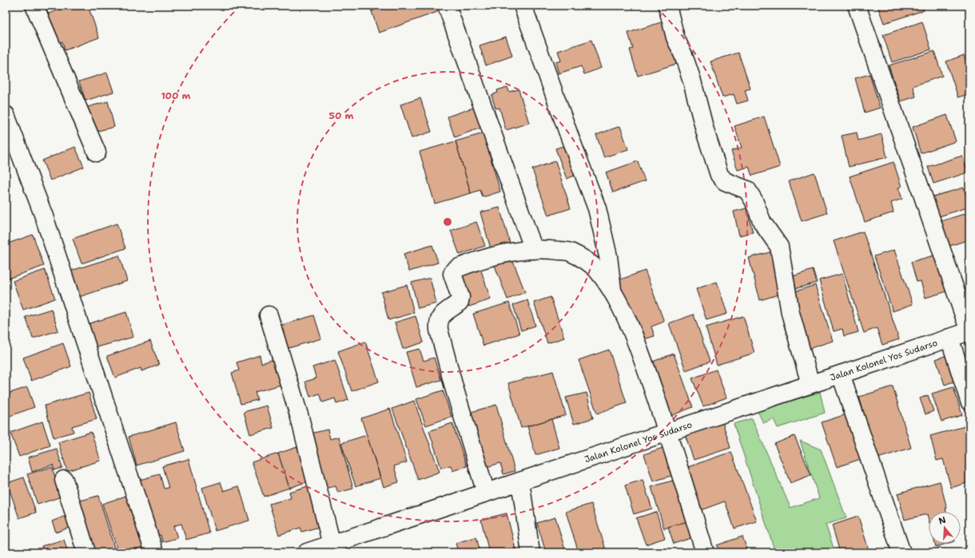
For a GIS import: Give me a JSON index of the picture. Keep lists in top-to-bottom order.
{
  "streets": {
    "street": ["Jalan Kolonel Yos Sudarso"]
  },
  "north": "top",
  "rings": ["100 m", "50 m"]
}
